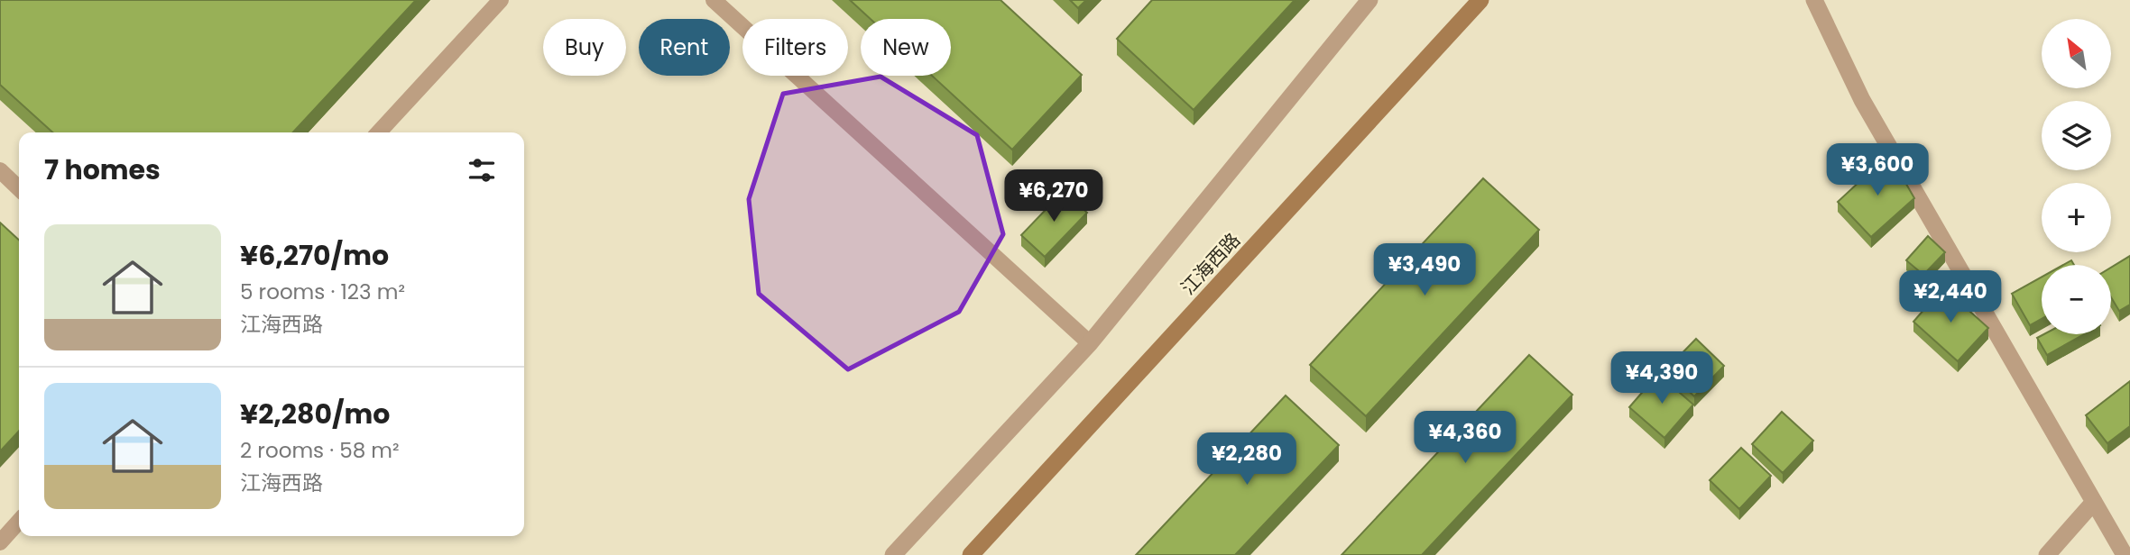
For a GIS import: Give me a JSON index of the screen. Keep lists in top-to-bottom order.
{
  "streets": {
    "main road": ["江海西路"]
  },
  "north": "top left",
  "page": {
    "map_buttons": ["+", "−"],
    "chip": [
      "Buy",
      "Rent",
      "Filters",
      "New"
    ],
    "heading": "7 homes",
    "price": [
      "¥3,600",
      "¥6,270",
      "¥3,490",
      "¥2,440",
      "¥4,390",
      "¥4,360",
      "¥2,280"
    ],
    "list": [
      {
        "name": "¥6,270/mo",
        "note": "5 rooms · 123 m² · 江海西路"
      },
      {
        "name": "¥2,280/mo",
        "note": "2 rooms · 58 m² · 江海西路"
      }
    ]
  }
}
